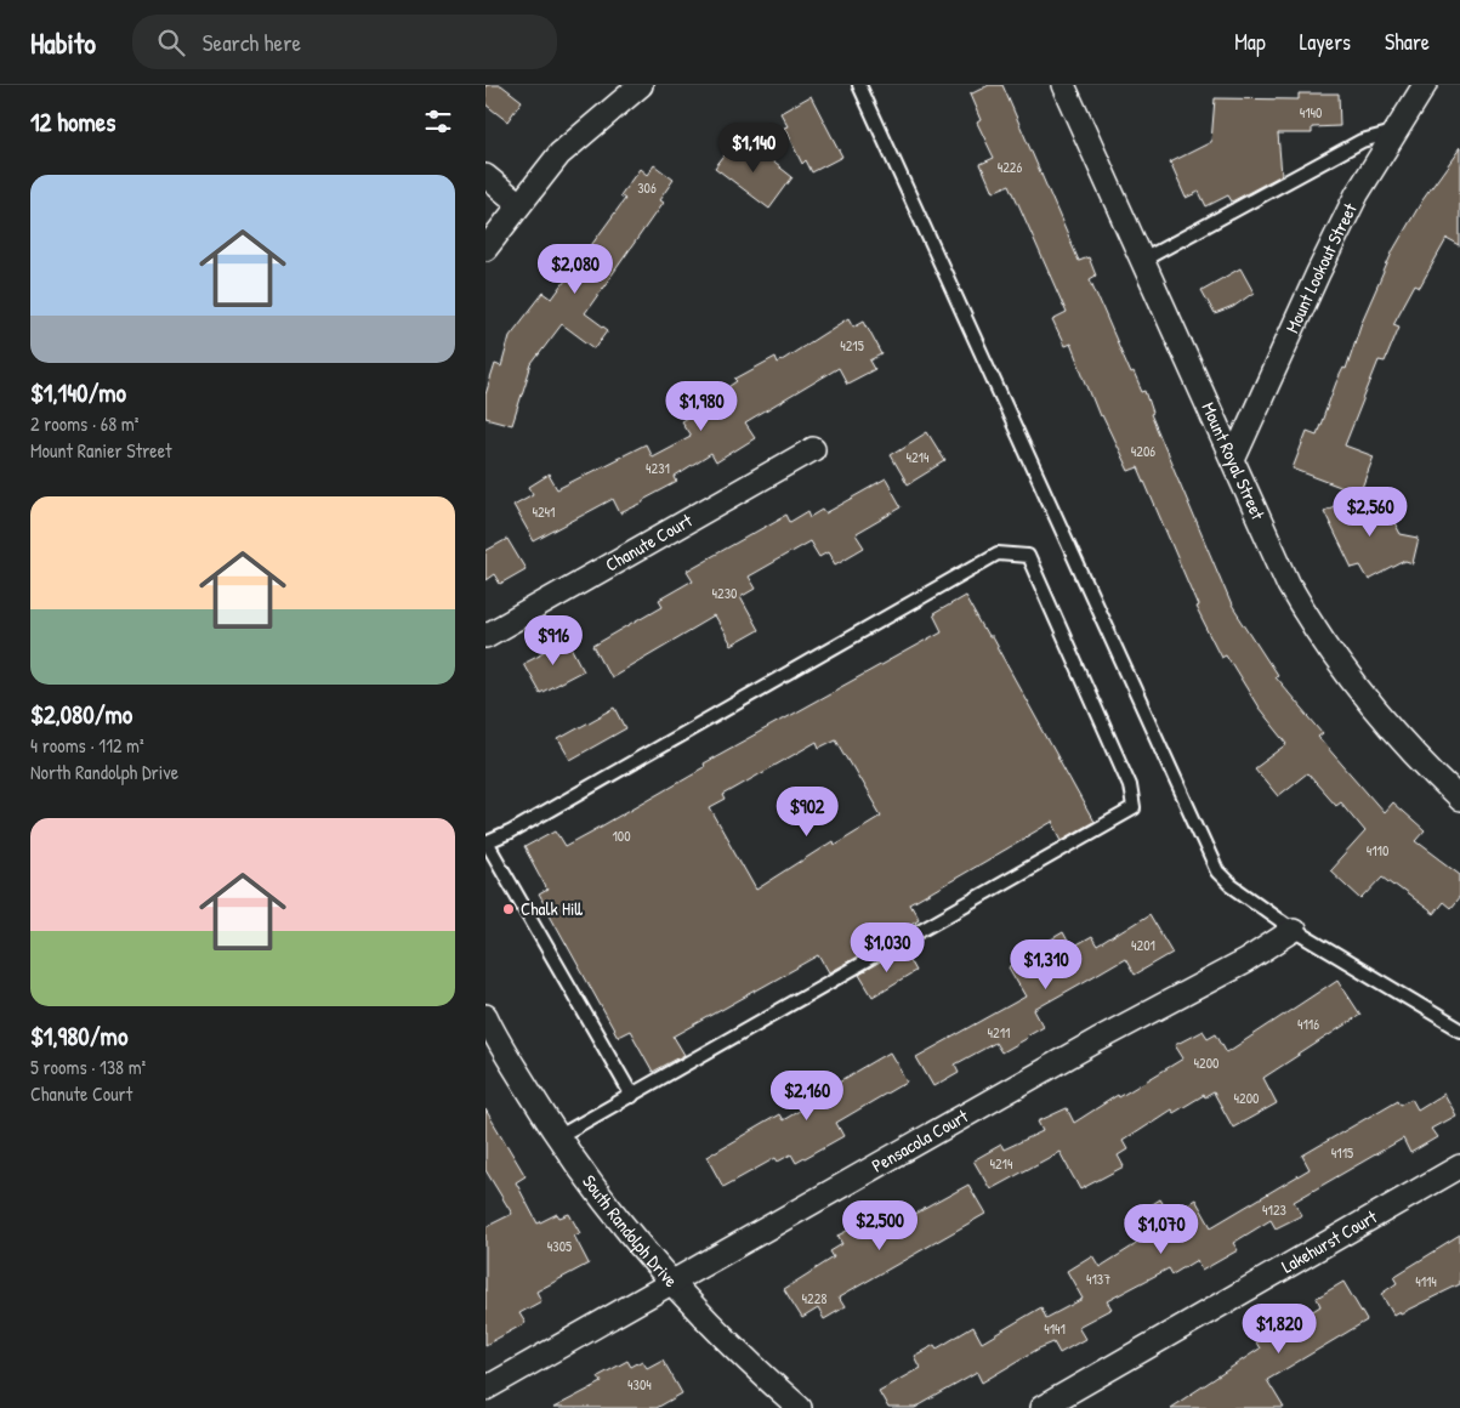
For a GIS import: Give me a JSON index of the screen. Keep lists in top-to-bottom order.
{
  "streets": {
    "street": [
      "Mount Lookout Street",
      "Mount Royal Street",
      "Chanute Court",
      "Pensacola Court",
      "South Randolph Drive",
      "Lakehurst Court"
    ]
  },
  "crossings": [
    ["Mount Lookout Street", "Mount Royal Street"],
    ["Pensacola Court", "South Randolph Drive"]
  ],
  "places": ["Chalk Hill"],
  "house_numbers": [
    "4140",
    "4226",
    "306",
    "4215",
    "4206",
    "4214",
    "4231",
    "4241",
    "4230",
    "100",
    "4110",
    "4201",
    "4116",
    "4211",
    "4200",
    "4200",
    "4115",
    "4214",
    "4123",
    "4305",
    "4137",
    "4114",
    "4228",
    "4141",
    "4304"
  ],
  "page": {
    "header": "Habito",
    "search": "Search here",
    "nav": ["Map", "Layers", "Share"],
    "heading": "12 homes",
    "price": [
      "$1,140",
      "$2,080",
      "$1,980",
      "$2,560",
      "$916",
      "$902",
      "$1,030",
      "$1,310",
      "$2,160",
      "$2,500",
      "$1,070",
      "$1,820"
    ],
    "list": [
      {
        "name": "$1,140/mo",
        "note": "2 rooms · 68 m² · Mount Ranier Street"
      },
      {
        "name": "$2,080/mo",
        "note": "4 rooms · 112 m² · North Randolph Drive"
      },
      {
        "name": "$1,980/mo",
        "note": "5 rooms · 138 m² · Chanute Court"
      }
    ]
  }
}
